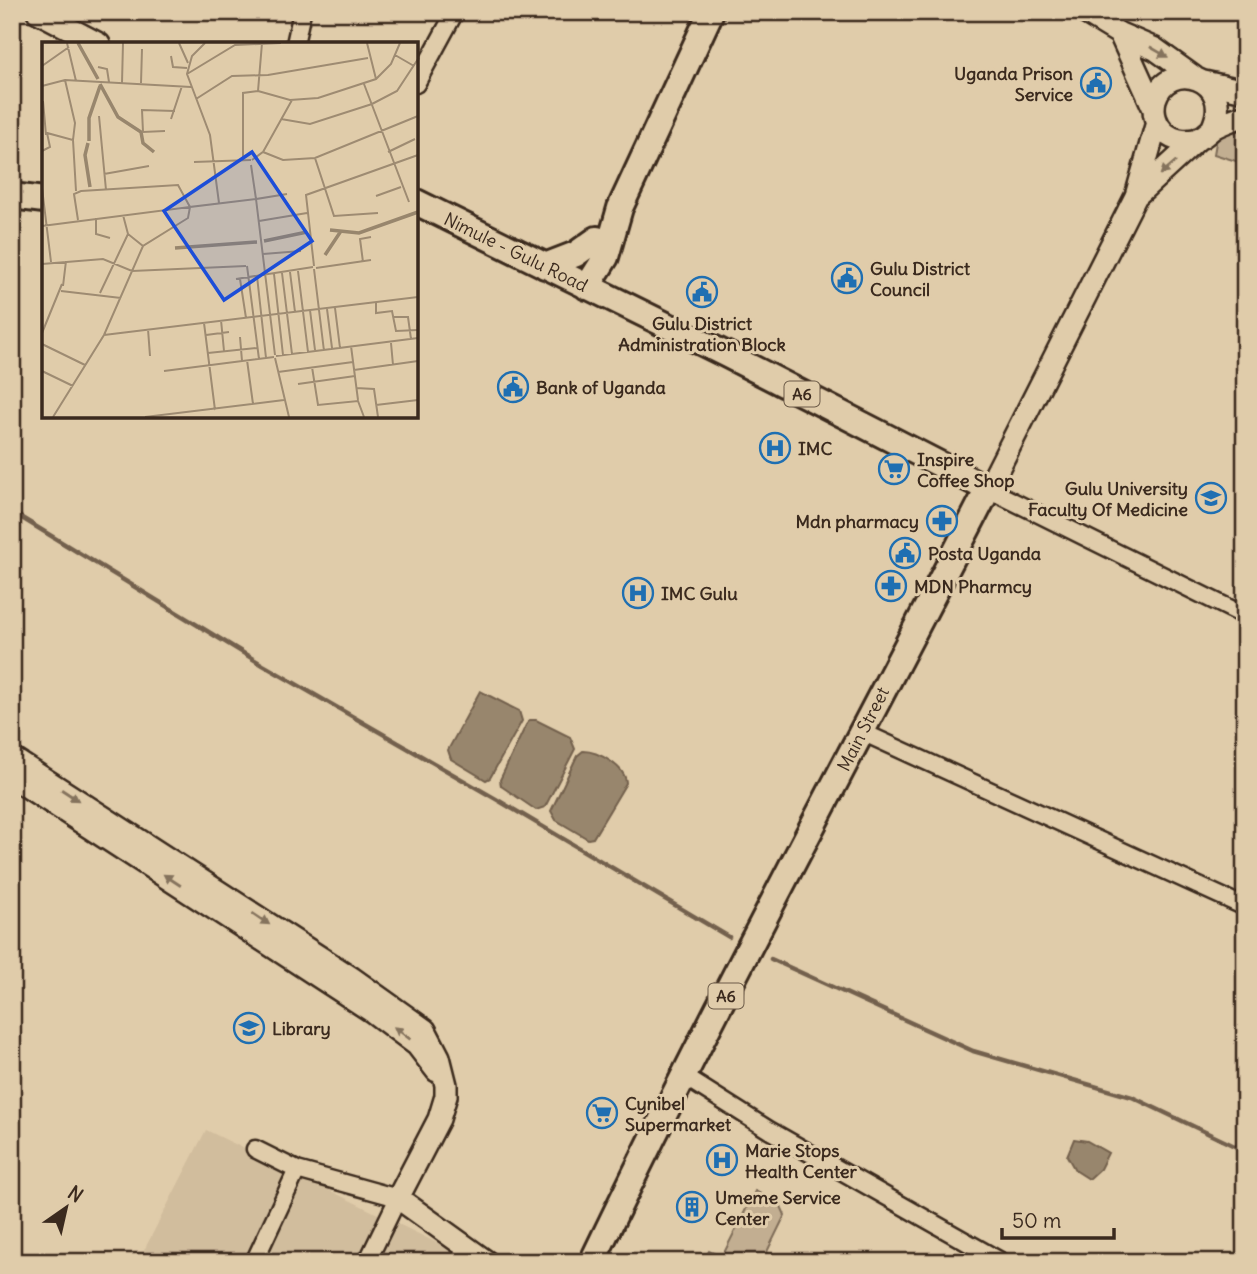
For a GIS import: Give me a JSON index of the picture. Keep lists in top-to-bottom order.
{
  "streets": {
    "main road": ["Nimule - Gulu Road", "A6", "Main Street"]
  },
  "crossings": [
    ["Nimule - Gulu Road", "A6"],
    ["A6", "Main Street"]
  ],
  "places": {
    "public building": [
      "Uganda Prison Service",
      "Gulu District Council",
      "Gulu District Administration Block",
      "Bank of Uganda",
      "Posta Uganda"
    ],
    "hospital": ["IMC", "IMC Gulu", "Marie Stops Health Center"],
    "supermarket": ["Inspire Coffee Shop", "Cynibel Supermarket"],
    "school or university": ["Gulu University Faculty Of Medicine", "Library"],
    "pharmacy": ["Mdn pharmacy", "MDN Pharmcy"],
    "building": ["Umeme Service Center"]
  },
  "scale_bar": "50 m",
  "north": "top right"
}
